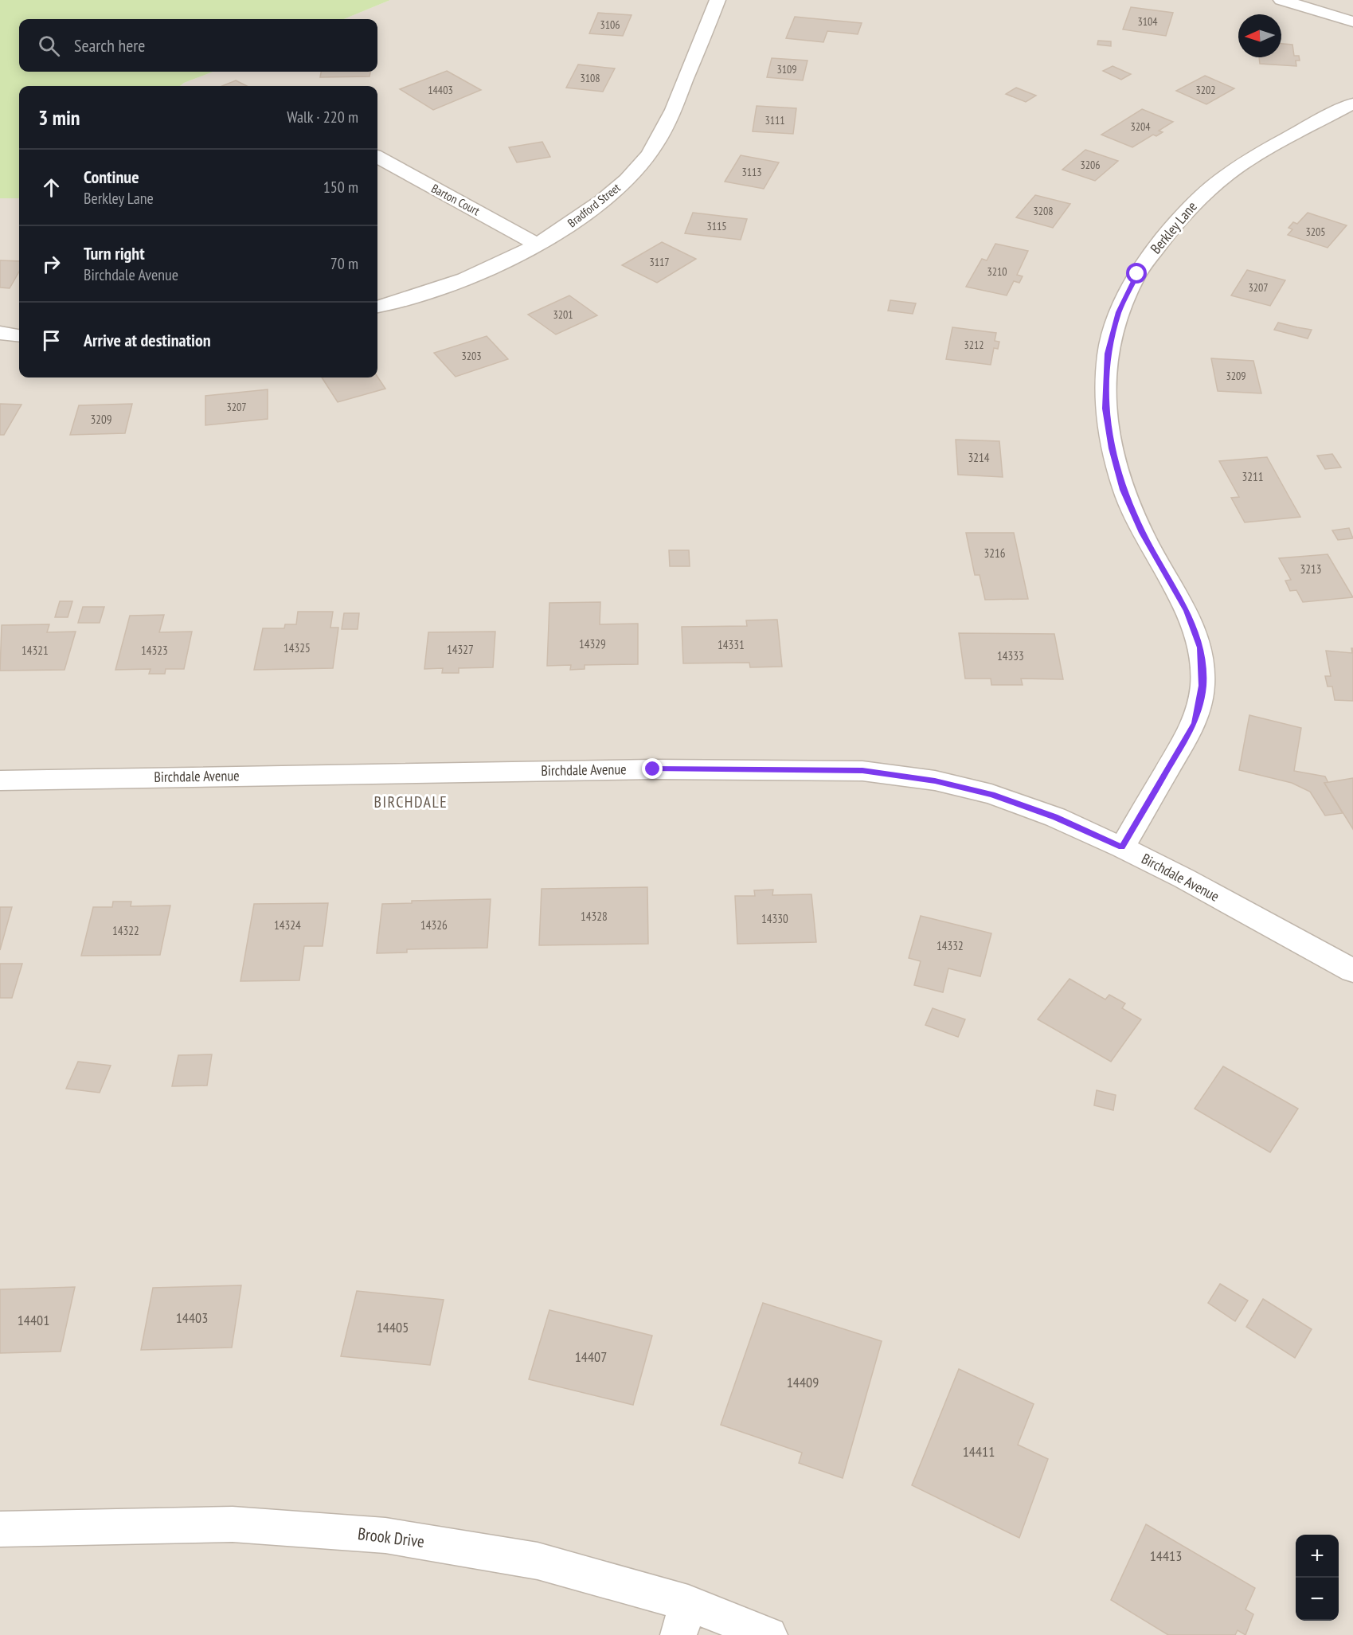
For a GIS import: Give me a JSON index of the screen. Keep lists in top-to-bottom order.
{
  "streets": {
    "street": [
      "Barton Court",
      "Bradford Street",
      "Berkley Lane",
      "Birchdale Avenue",
      "Brook Drive"
    ]
  },
  "crossings": [
    ["Barton Court", "Bradford Street"],
    ["Berkley Lane", "Birchdale Avenue"]
  ],
  "districts": ["BIRCHDALE"],
  "house_numbers": [
    "3104",
    "3106",
    "3109",
    "3108",
    "14403",
    "3202",
    "3111",
    "3204",
    "3206",
    "3113",
    "3208",
    "3115",
    "3205",
    "3117",
    "3210",
    "3207",
    "3201",
    "3212",
    "3203",
    "3209",
    "3207",
    "3209",
    "3214",
    "3211",
    "3216",
    "3213",
    "14329",
    "14331",
    "14325",
    "14327",
    "14321",
    "14323",
    "14333",
    "14328",
    "14330",
    "14324",
    "14326",
    "14322",
    "14332",
    "14403",
    "14401",
    "14405",
    "14407",
    "14409",
    "14411",
    "14413"
  ],
  "north": "left",
  "page": {
    "search": "Search here",
    "heading": ["3 min", "Walk · 220 m"],
    "list": [
      ["Continue", "Berkley Lane", "150 m"],
      ["Turn right", "Birchdale Avenue", "70 m"],
      "Arrive at destination"
    ],
    "map_buttons": ["+", "−"]
  }
}
